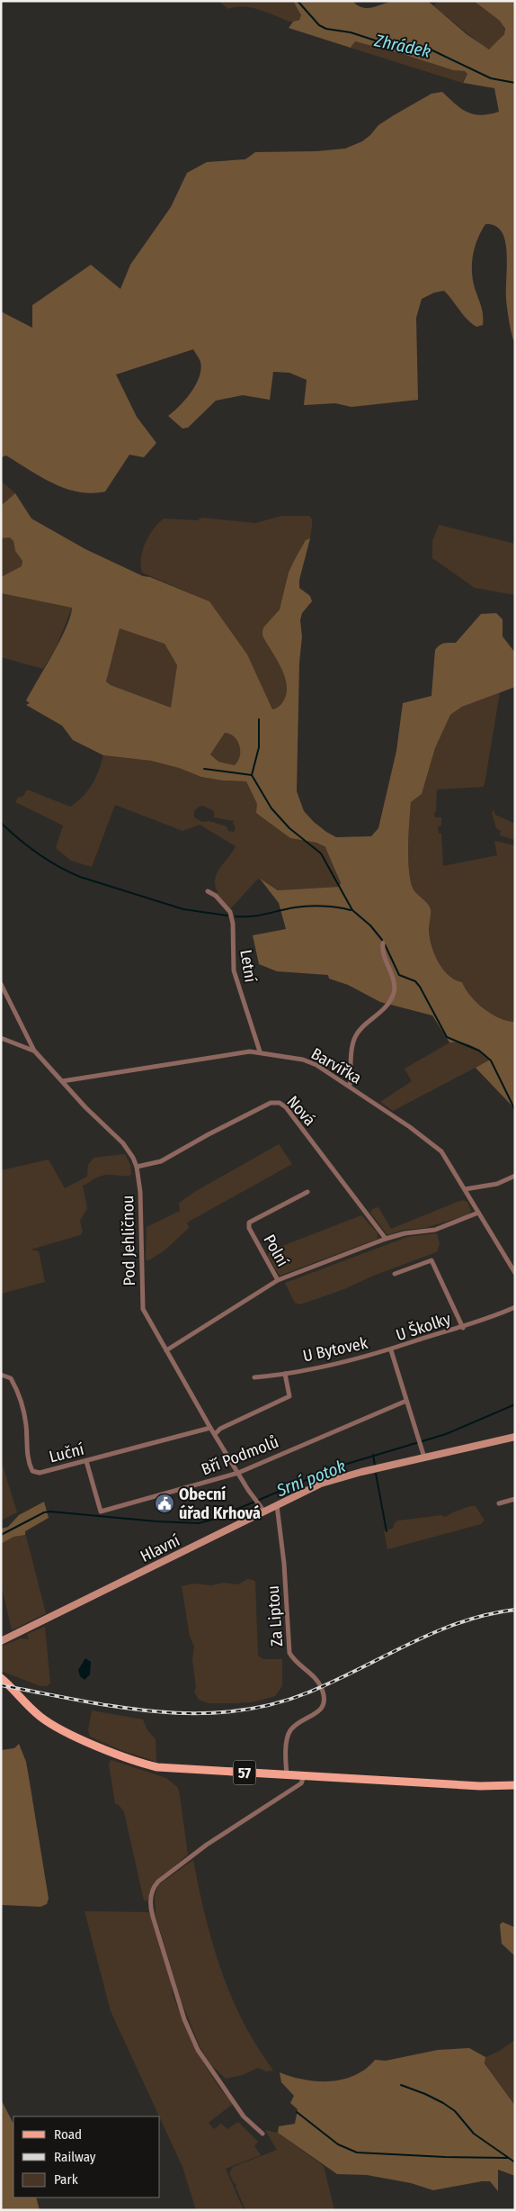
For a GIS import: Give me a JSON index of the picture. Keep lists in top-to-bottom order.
{
  "streets": {
    "main road": ["57"],
    "street": [
      "Letní",
      "Barvířka",
      "Nová",
      "Pod Jehličnou",
      "Polní",
      "U Školky",
      "U Bytovek",
      "Luční",
      "Bří Podmolů",
      "Hlavní",
      "Za Liptou"
    ]
  },
  "crossings": [
    ["Letní", "Barvířka"],
    ["Barvířka", "Pod Jehličnou"],
    ["Nová", "Pod Jehličnou"],
    ["Pod Jehličnou", "Polní"],
    ["Pod Jehličnou", "U Bytovek"],
    ["Pod Jehličnou", "Luční"],
    ["Pod Jehličnou", "Bří Podmolů"],
    ["Pod Jehličnou", "Hlavní"],
    ["U Školky", "U Bytovek"],
    ["Luční", "Bří Podmolů"],
    ["Hlavní", "Za Liptou"],
    ["Za Liptou", "57"]
  ],
  "water": ["Zhrádek", "Srní potok"],
  "places": {
    "public building": ["Obecní úřad Krhová"]
  },
  "legend": ["Road", "Railway", "Park"]
}
